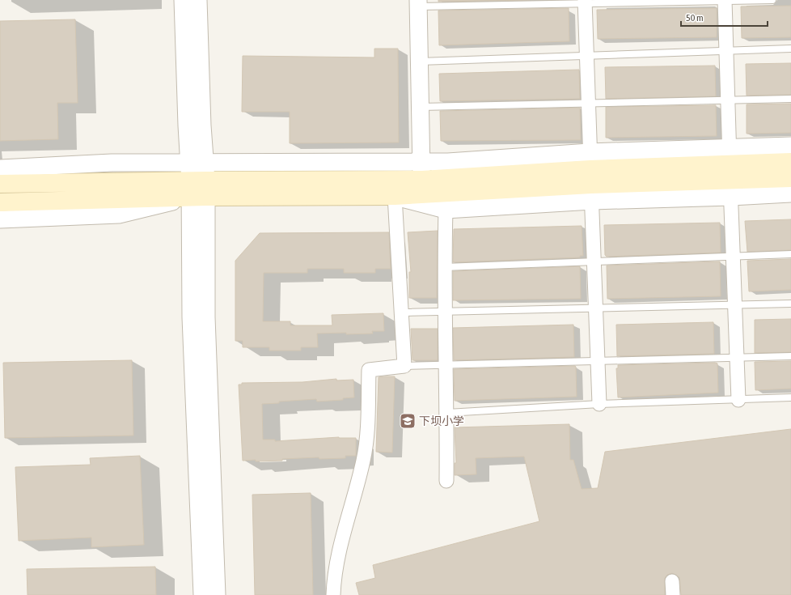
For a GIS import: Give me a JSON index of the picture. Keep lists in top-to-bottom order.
{
  "places": {
    "school or university": ["下坝小学"]
  },
  "scale_bar": "50 m"
}
